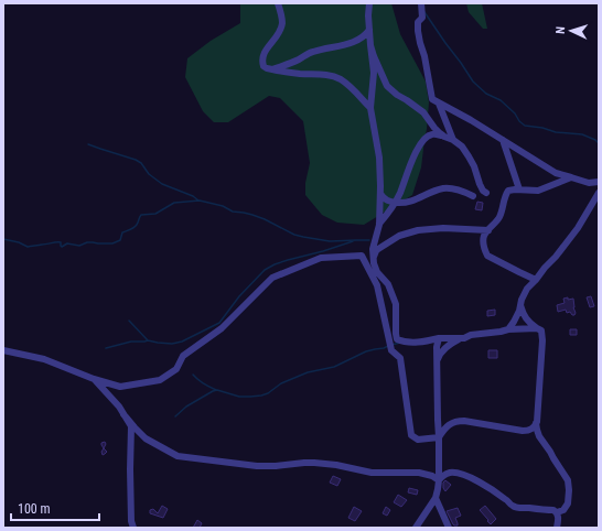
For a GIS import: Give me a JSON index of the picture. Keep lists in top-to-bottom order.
{
  "scale_bar": "100 m",
  "north": "left"
}
